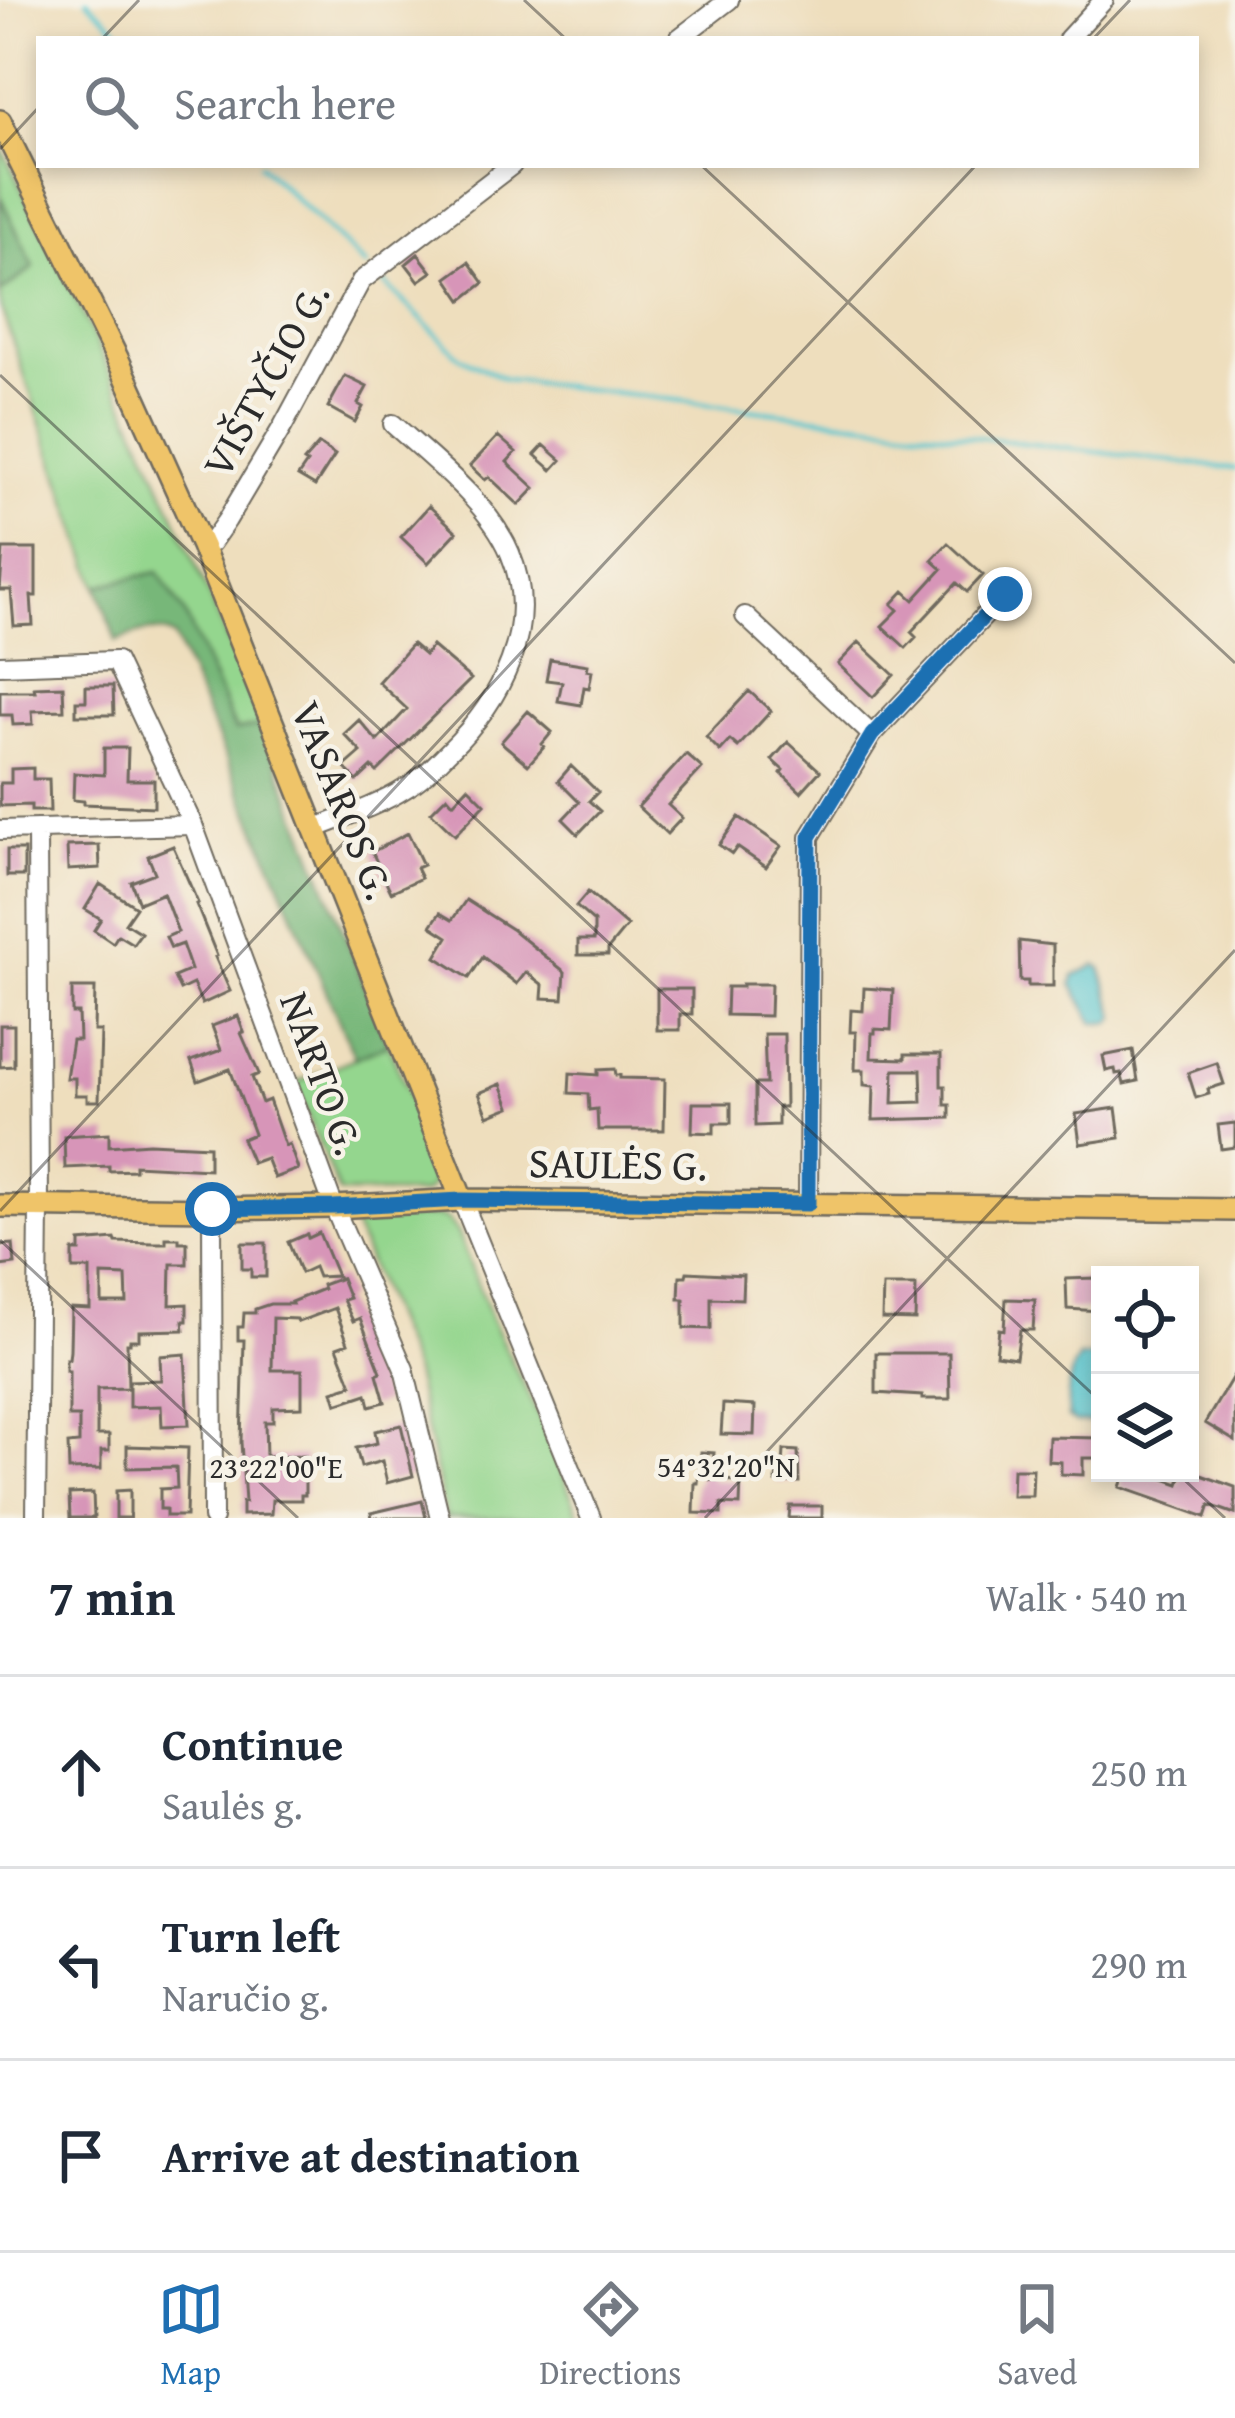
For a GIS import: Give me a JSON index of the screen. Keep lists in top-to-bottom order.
{
  "streets": {
    "main road": ["VASAROS G.", "SAULĖS G."],
    "street": ["VIŠTYČIO G.", "NARTO G."]
  },
  "crossings": [
    ["VIŠTYČIO G.", "VASAROS G."],
    ["VASAROS G.", "SAULĖS G."],
    ["NARTO G.", "SAULĖS G."]
  ],
  "page": {
    "search": "Search here",
    "heading": ["7 min", "Walk · 540 m"],
    "list": [
      ["Continue", "Saulės g.", "250 m"],
      ["Turn left", "Naručio g.", "290 m"],
      "Arrive at destination"
    ],
    "nav": ["Map", "Directions", "Saved"]
  },
  "coordinates": ["54°32'20\"N", "23°22'00\"E"]
}
